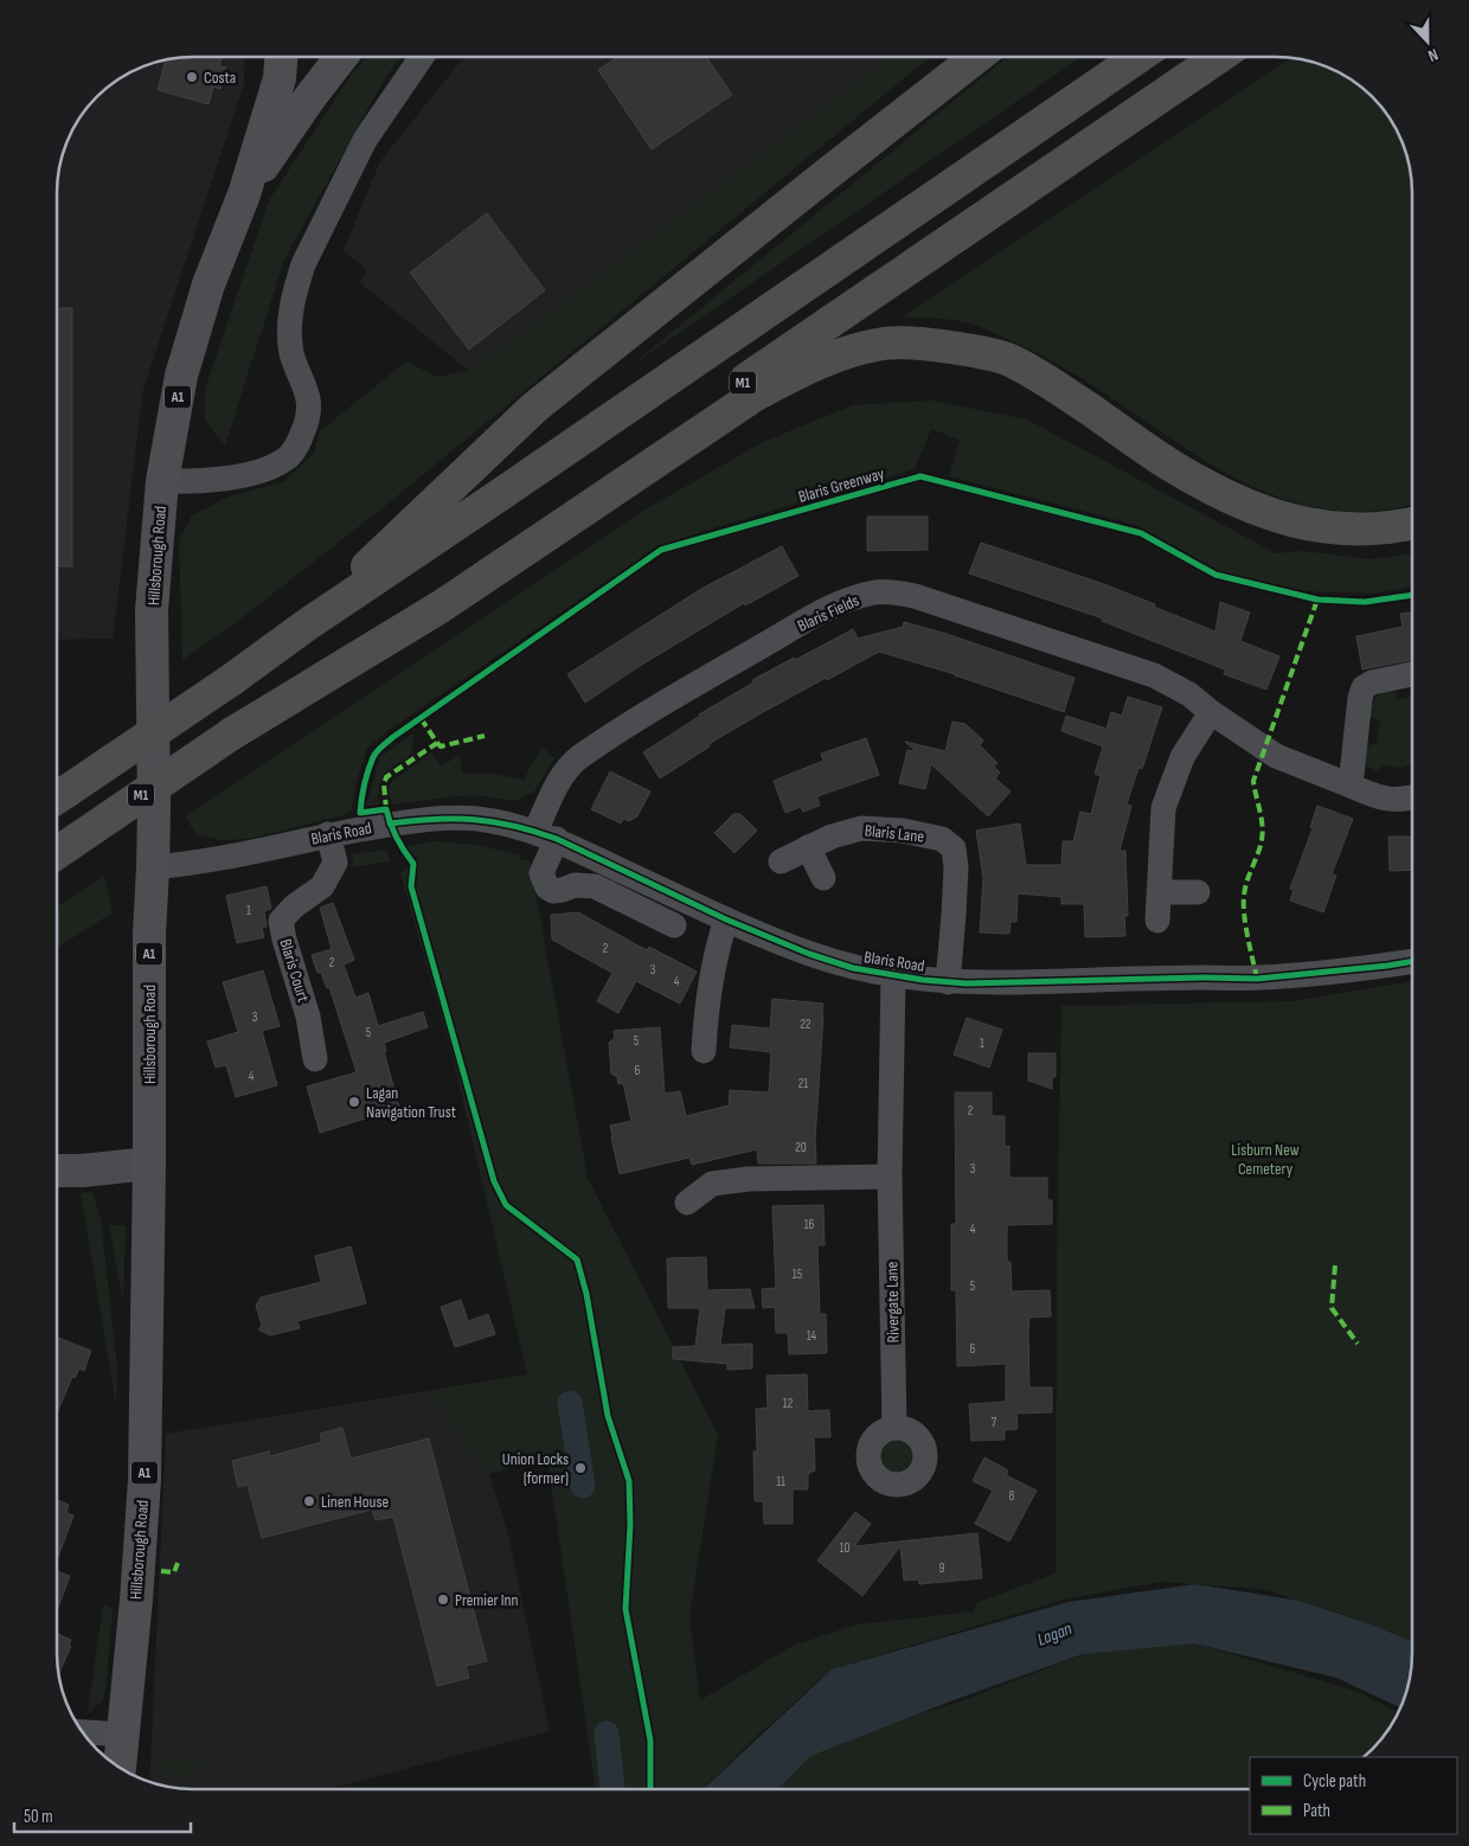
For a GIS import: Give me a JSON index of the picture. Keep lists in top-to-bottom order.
{
  "streets": {
    "highway": ["M1", "A1", "Hillsborough Road"],
    "street": [
      "Blaris Fields",
      "Blaris Road",
      "Blaris Lane",
      "Blaris Court",
      "Rivergate Lane"
    ],
    "cycle path": ["Blaris Greenway"]
  },
  "crossings": [
    ["A1", "Hillsborough Road"],
    ["Hillsborough Road", "Blaris Road"],
    ["Blaris Fields", "Blaris Road"],
    ["Blaris Road", "Blaris Lane"],
    ["Blaris Road", "Blaris Court"],
    ["Blaris Road", "Rivergate Lane"]
  ],
  "water": ["Lagan"],
  "parks": ["Lisburn New Cemetery"],
  "places": [
    "Costa",
    "Lagan Navigation Trust",
    "Union Locks (former)",
    "Linen House",
    "Premier Inn"
  ],
  "house_numbers": [
    "1",
    "2",
    "2",
    "3",
    "4",
    "3",
    "22",
    "5",
    "5",
    "1",
    "6",
    "4",
    "21",
    "2",
    "20",
    "3",
    "16",
    "4",
    "15",
    "5",
    "14",
    "6",
    "12",
    "7",
    "11",
    "8",
    "10",
    "9"
  ],
  "legend": ["Cycle path", "Path"],
  "scale_bar": "50 m",
  "north": "bottom"
}
